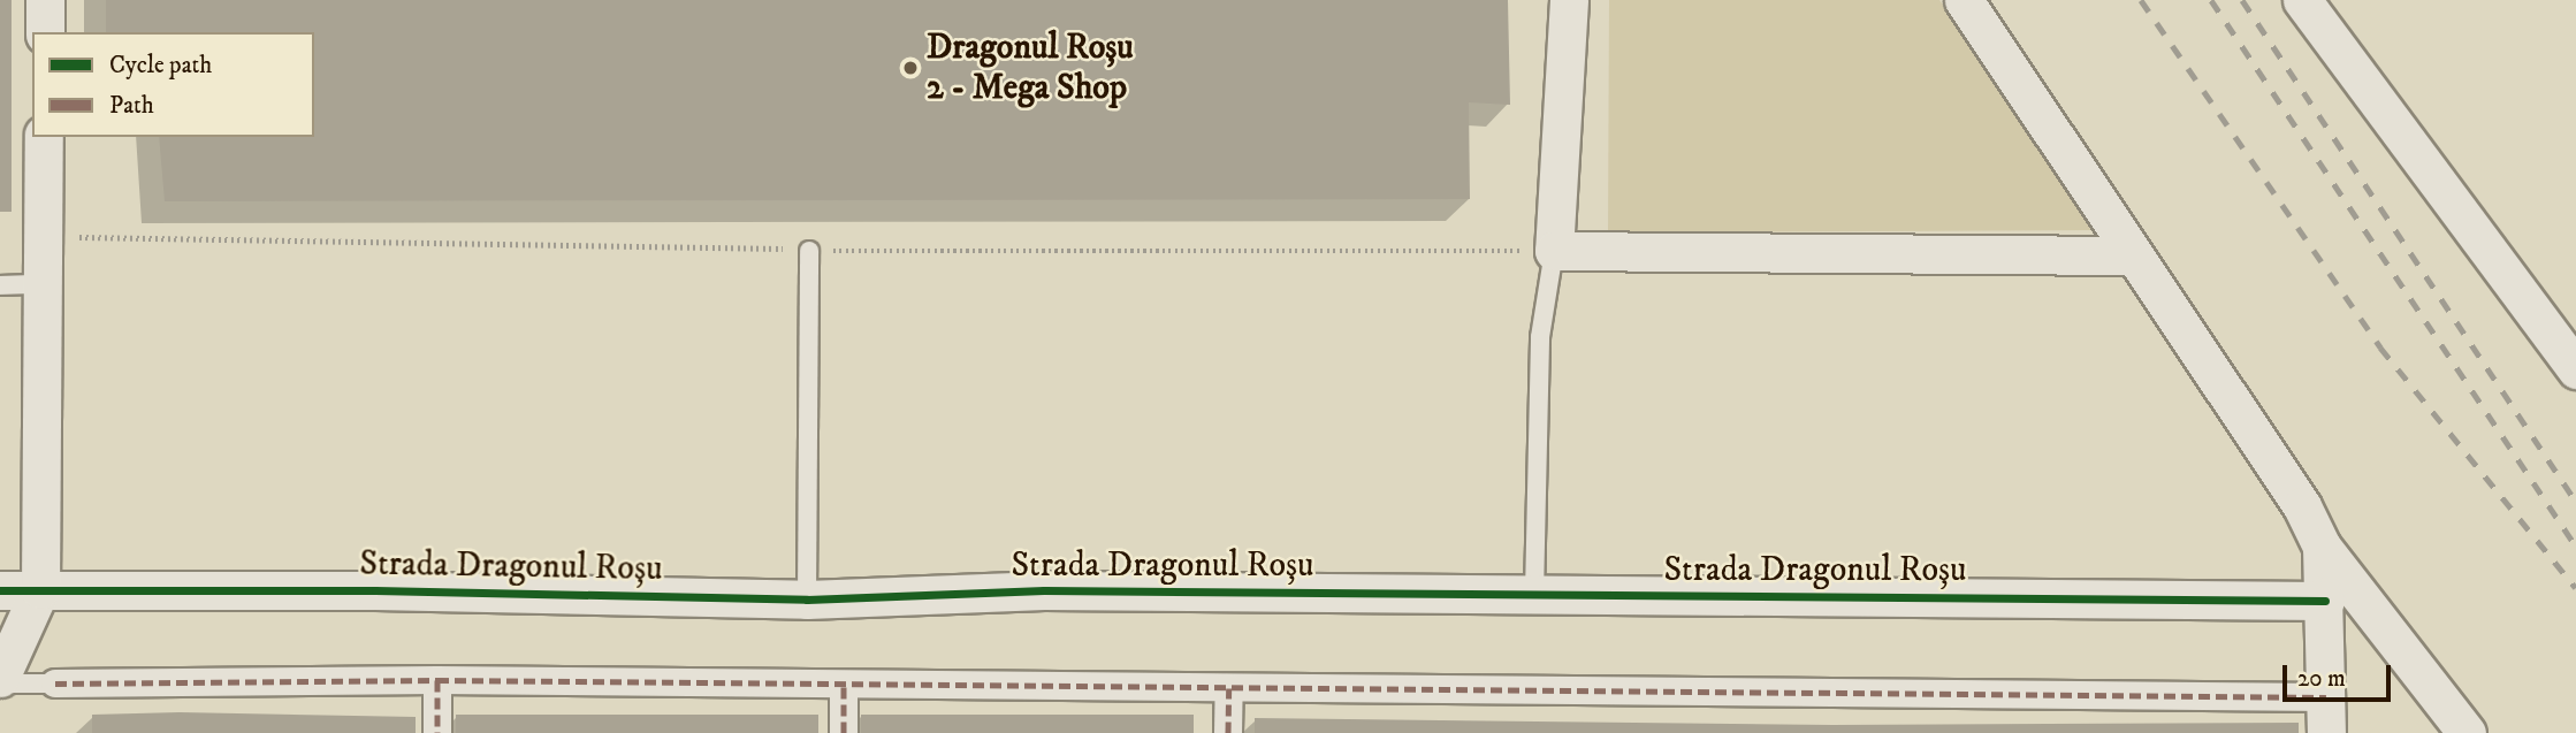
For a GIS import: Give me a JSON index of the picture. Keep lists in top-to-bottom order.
{
  "streets": {
    "street": ["Strada Dragonul Roșu"]
  },
  "places": ["Dragonul Roșu 2 - Mega Shop"],
  "legend": ["Cycle path", "Path"],
  "scale_bar": "20 m"
}
